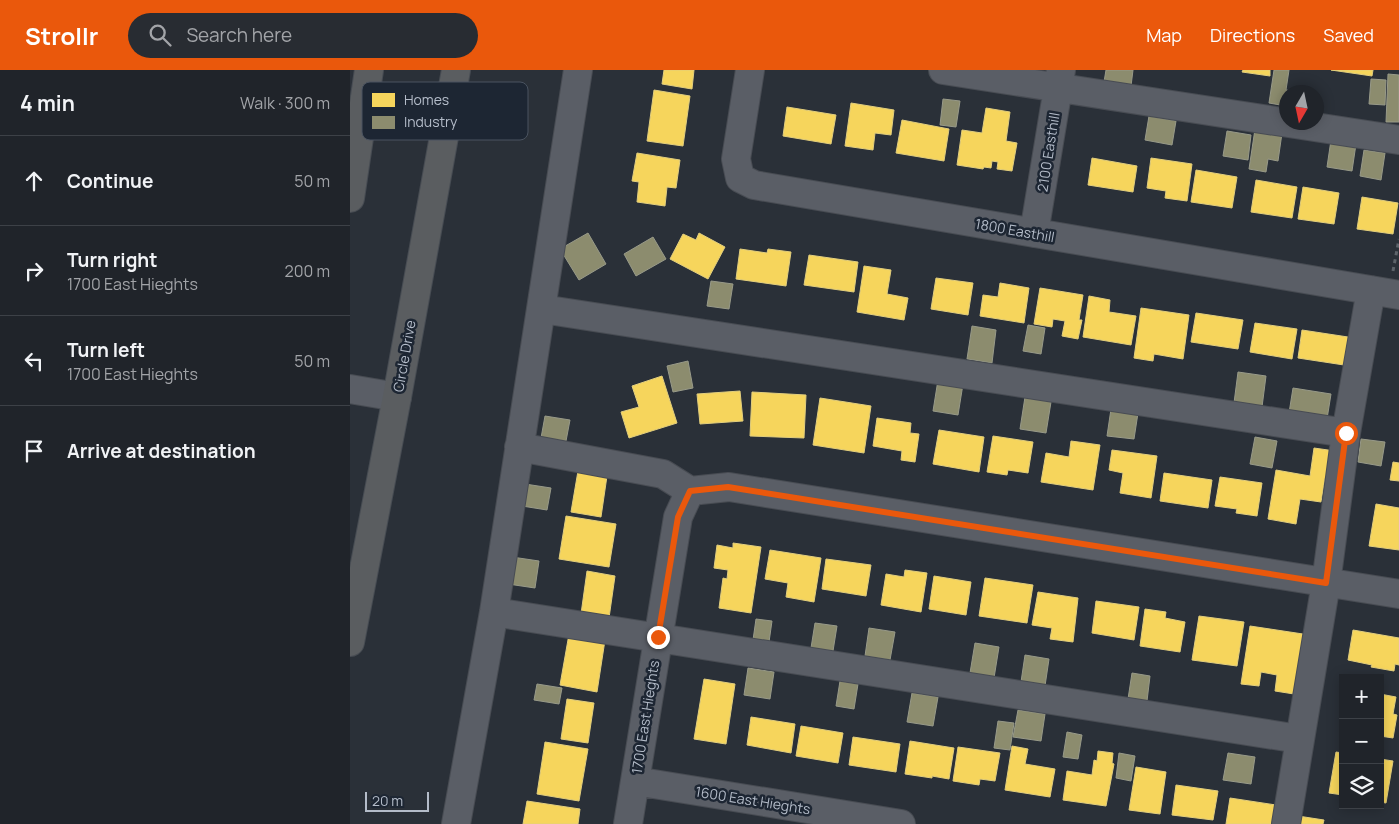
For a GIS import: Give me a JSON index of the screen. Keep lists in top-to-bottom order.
{
  "streets": {
    "highway": ["Circle Drive"],
    "street": [
      "2100 Easthill",
      "1800 Easthill",
      "1700 East Hieghts",
      "1600 East Hieghts"
    ]
  },
  "crossings": [
    ["2100 Easthill", "1800 Easthill"],
    ["1700 East Hieghts", "1600 East Hieghts"]
  ],
  "legend": ["Homes", "Industry"],
  "scale_bar": "20 m",
  "north": "bottom",
  "page": {
    "header": "Strollr",
    "search": "Search here",
    "nav": ["Map", "Directions", "Saved"],
    "heading": ["4 min", "Walk · 300 m"],
    "list": [
      ["Continue", "50 m"],
      ["Turn right", "1700 East Hieghts", "200 m"],
      ["Turn left", "1700 East Hieghts", "50 m"],
      "Arrive at destination"
    ],
    "map_buttons": ["+", "−"],
    "scale": "20 m"
  }
}
